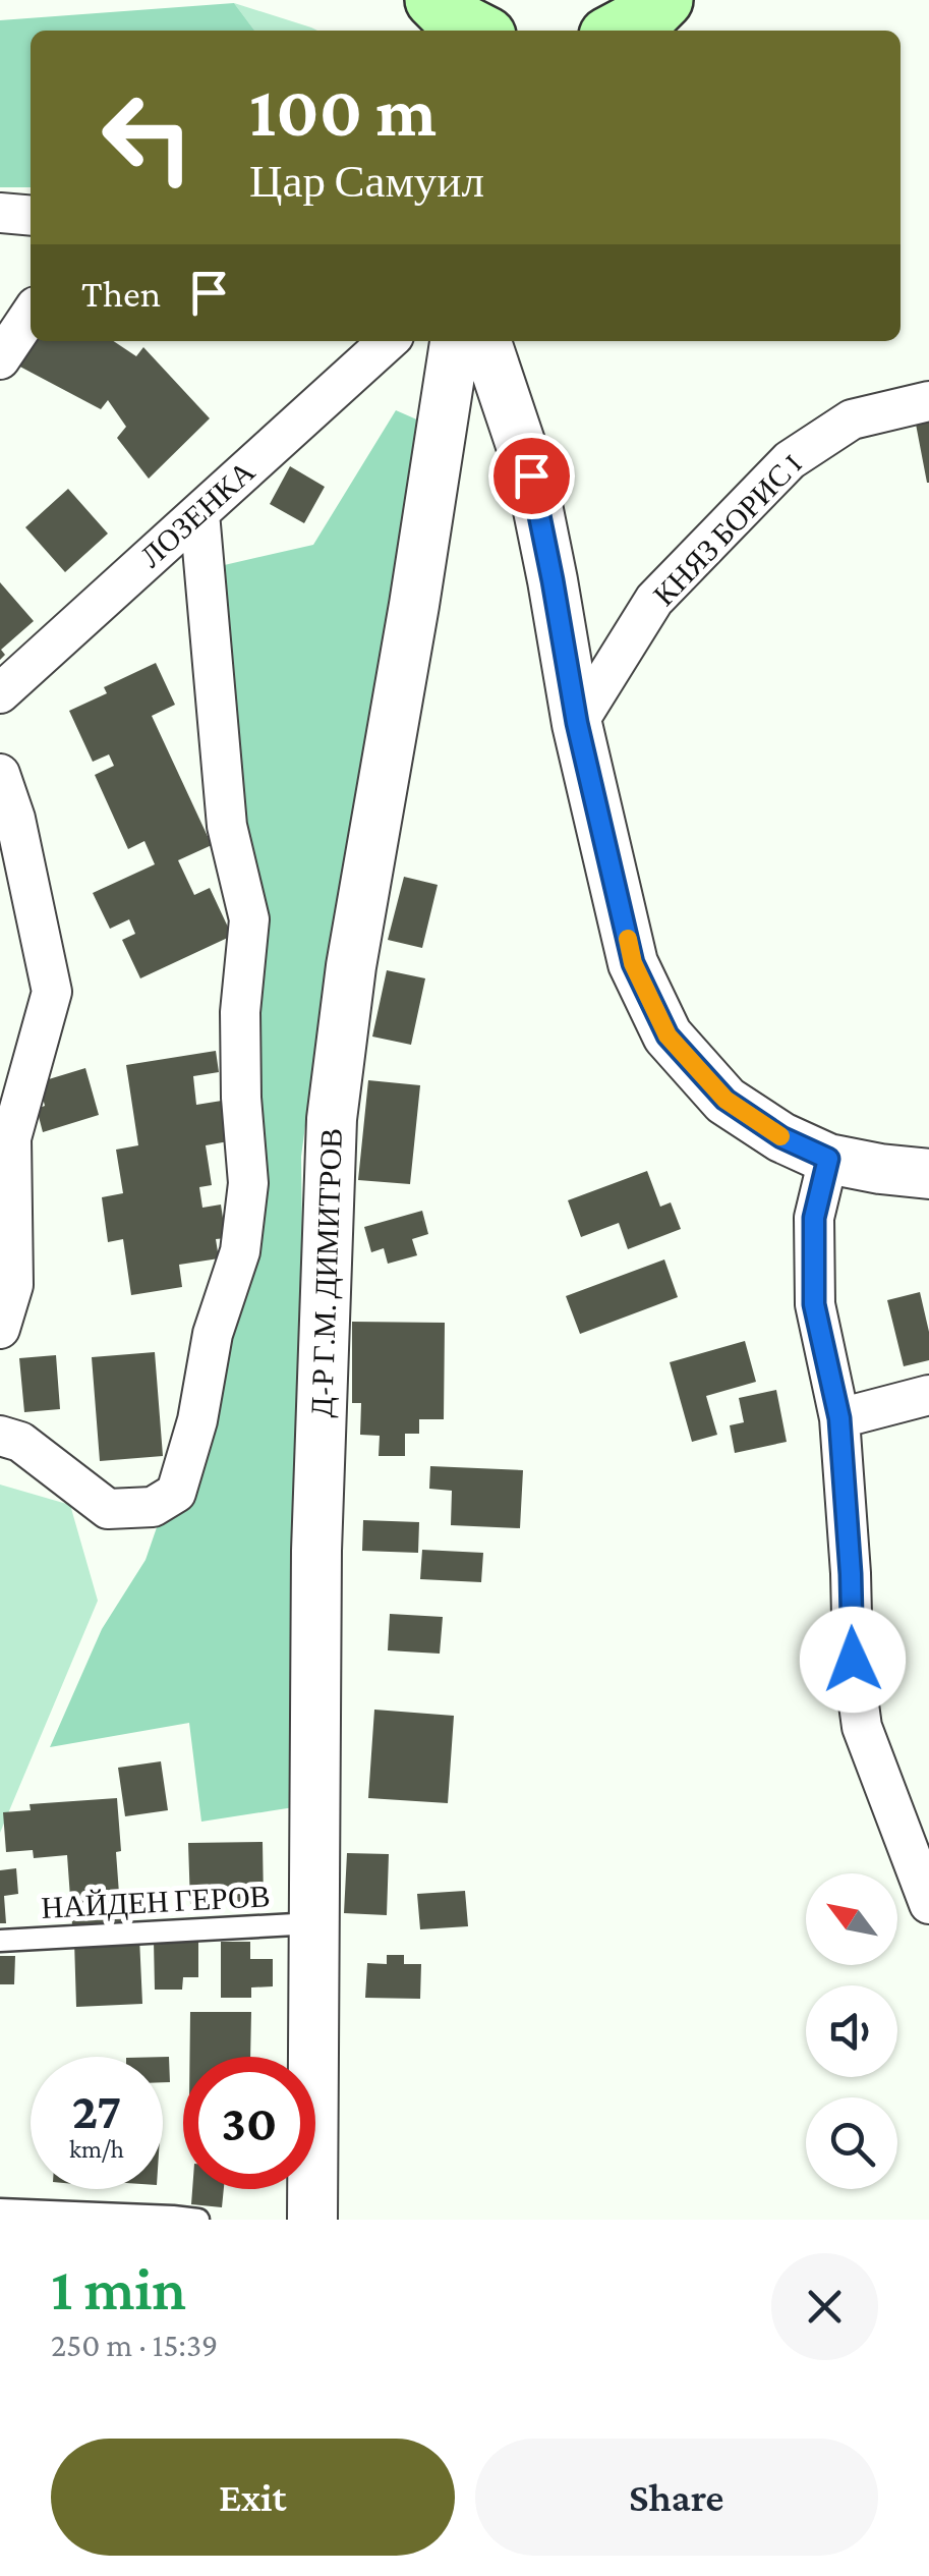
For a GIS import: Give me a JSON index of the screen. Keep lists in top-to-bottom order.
{
  "streets": {
    "street": ["ЛОЗЕНКА", "КНЯЗ БОРИС I", "Д-Р Г.М. ДИМИТРОВ"],
    "lane": ["НАЙДЕН ГЕРОВ"]
  },
  "crossings": [
    ["Д-Р Г.М. ДИМИТРОВ", "НАЙДЕН ГЕРОВ"]
  ],
  "north": "top left",
  "page": {
    "turn": ["100 m", "Цар Самуил"],
    "then": "Then",
    "speed": "27 km/h",
    "limit": "30",
    "heading": ["1 min", "250 m · 15:39"],
    "buttons": ["Exit", "Share"]
  }
}
